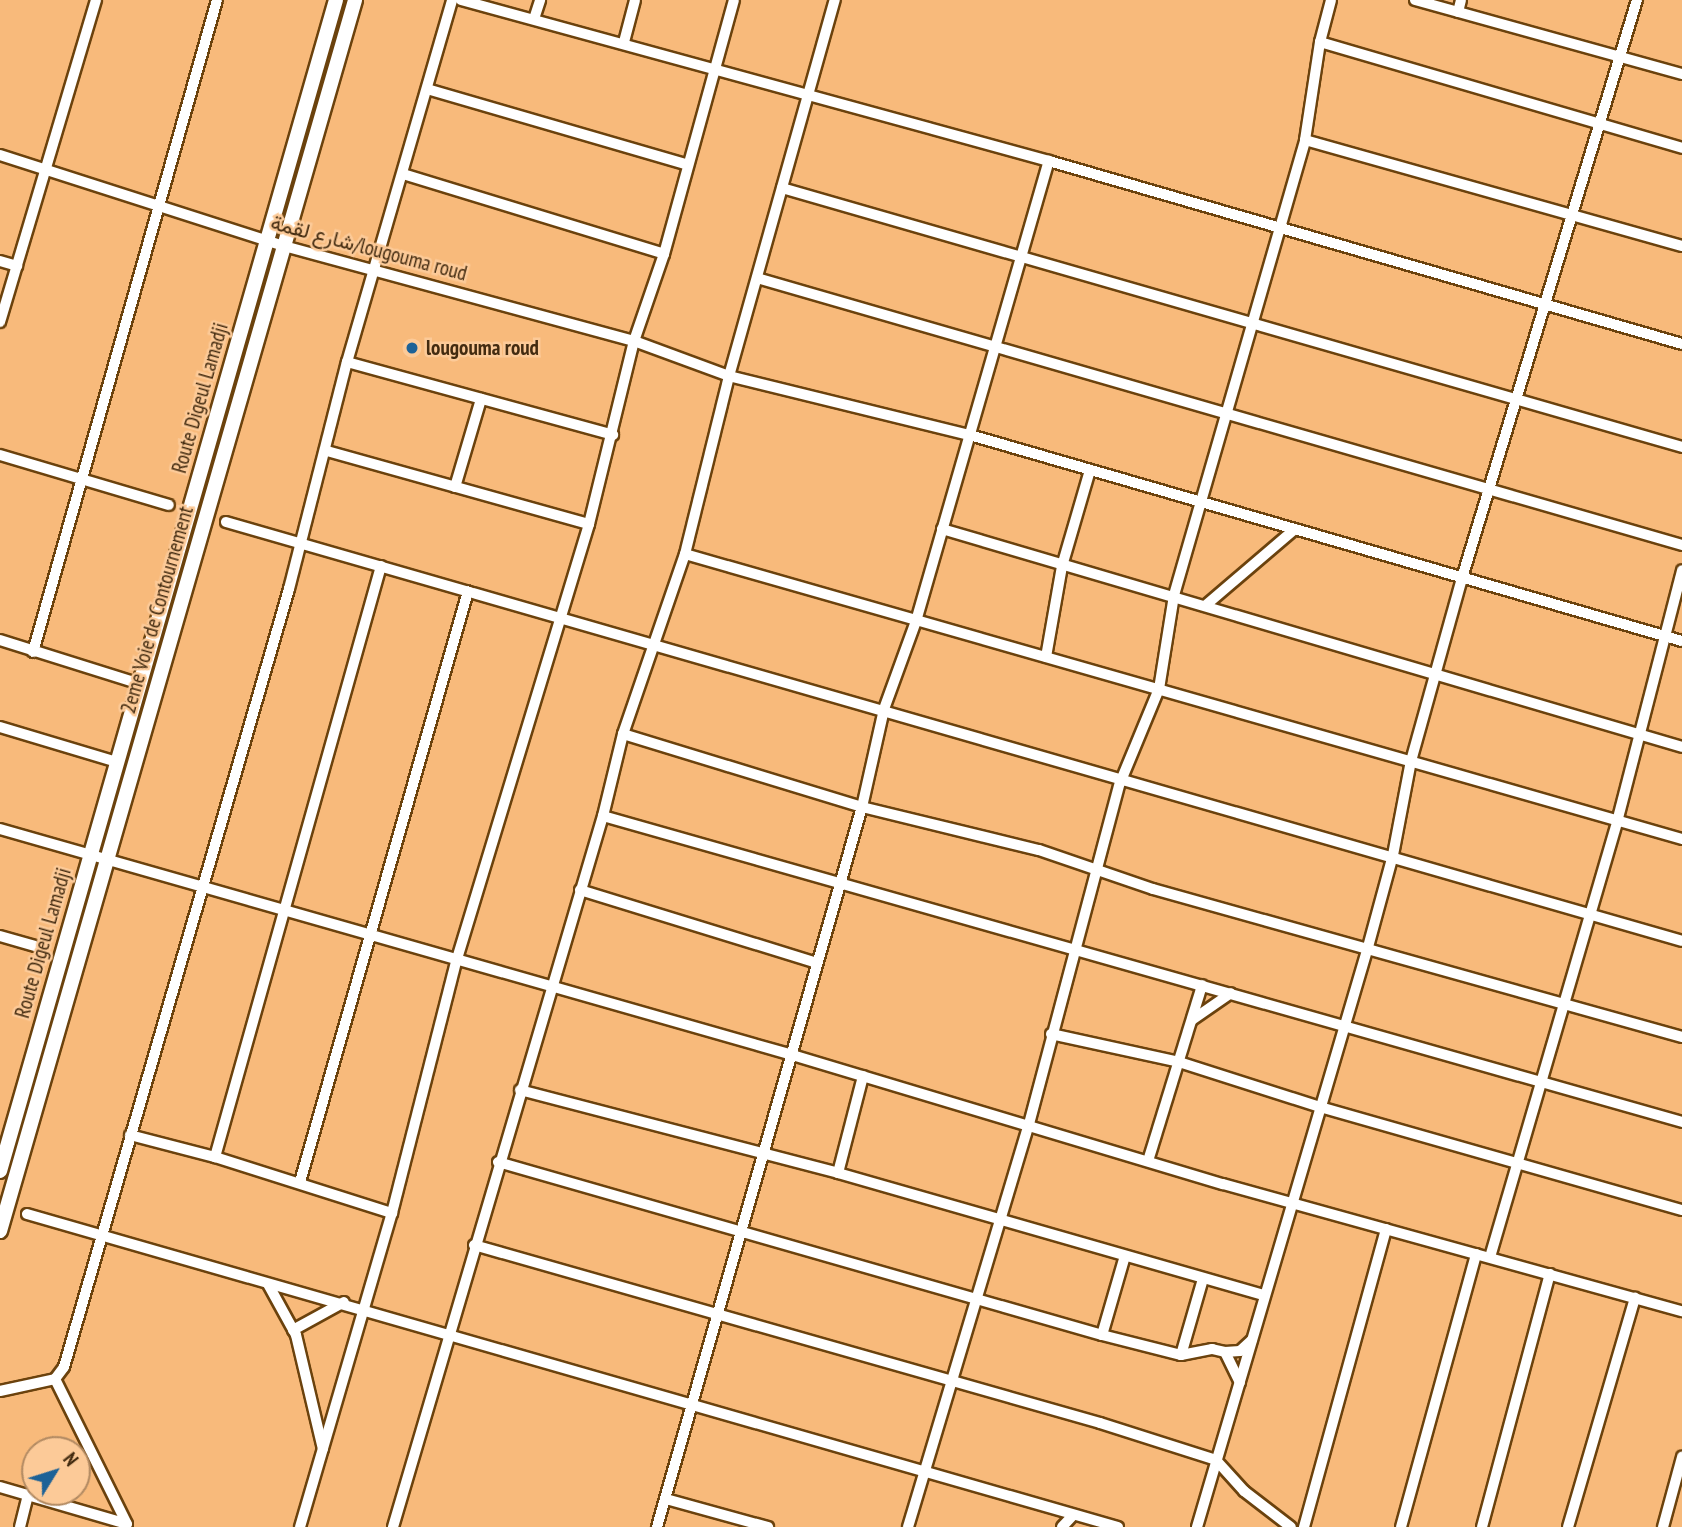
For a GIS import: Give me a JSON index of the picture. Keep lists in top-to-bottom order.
{
  "streets": {
    "main road": ["Route Digeul Lamadji", "2eme Voie de Contournement"],
    "street": ["شارع لقمة/lougouma roud"]
  },
  "crossings": [
    ["شارع لقمة/lougouma roud", "Route Digeul Lamadji"],
    ["شارع لقمة/lougouma roud", "2eme Voie de Contournement"]
  ],
  "places": ["lougouma roud"],
  "north": "top right"
}
